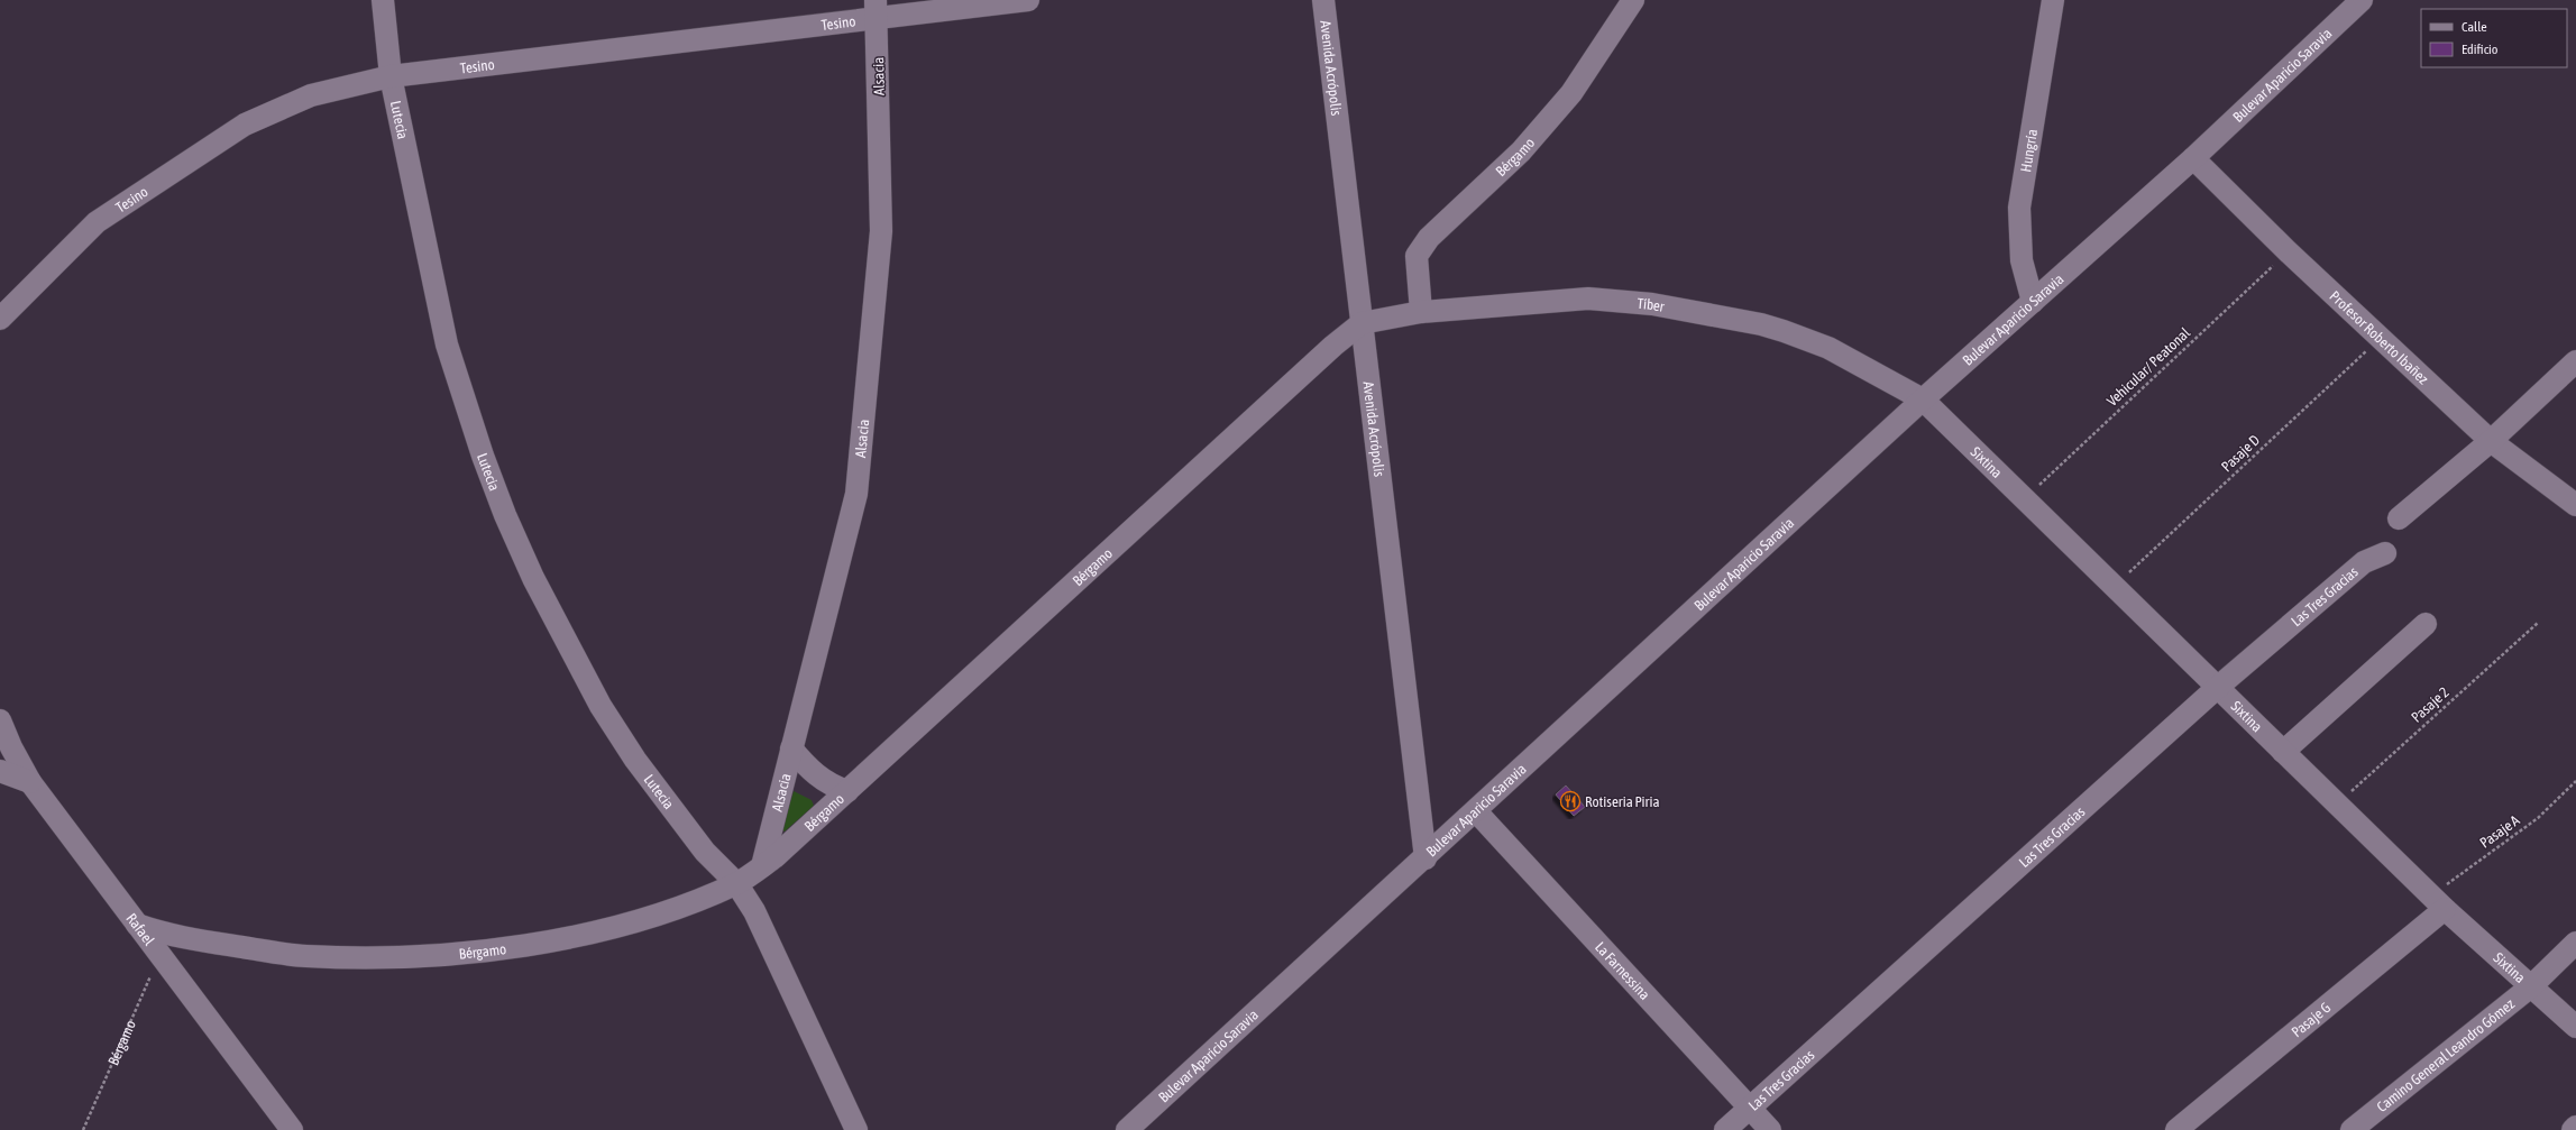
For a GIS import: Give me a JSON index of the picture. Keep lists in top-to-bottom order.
{
  "streets": {
    "street": [
      "Tesino",
      "Avenida Acrópolis",
      "Bulevar Aparicio Saravia",
      "Alsacia",
      "Lutecia",
      "Hungría",
      "Bérgamo",
      "Tíber",
      "Profesor Roberto Ibañez",
      "Sixtina",
      "Las Tres Gracias",
      "Rafael",
      "La Farnessina",
      "Pasaje G",
      "Camino General Leandro Gómez"
    ],
    "path": [
      "Vehicular/ Peatonal",
      "Pasaje D",
      "Pasaje 2",
      "Pasaje A"
    ]
  },
  "crossings": [
    ["Tesino", "Alsacia"],
    ["Tesino", "Lutecia"],
    ["Avenida Acrópolis", "Bulevar Aparicio Saravia"],
    ["Avenida Acrópolis", "Bérgamo"],
    ["Avenida Acrópolis", "Tíber"],
    ["Bulevar Aparicio Saravia", "Hungría"],
    ["Bulevar Aparicio Saravia", "Tíber"],
    ["Bulevar Aparicio Saravia", "Profesor Roberto Ibañez"],
    ["Bulevar Aparicio Saravia", "Sixtina"],
    ["Bulevar Aparicio Saravia", "La Farnessina"],
    ["Alsacia", "Bérgamo"],
    ["Lutecia", "Bérgamo"],
    ["Bérgamo", "Tíber"],
    ["Bérgamo", "Rafael"],
    ["Tíber", "Sixtina"],
    ["Profesor Roberto Ibañez", "Vehicular/ Peatonal"],
    ["Profesor Roberto Ibañez", "Pasaje D"],
    ["Vehicular/ Peatonal", "Sixtina"],
    ["Pasaje D", "Sixtina"],
    ["Sixtina", "Las Tres Gracias"],
    ["Sixtina", "Pasaje 2"],
    ["Sixtina", "Pasaje A"],
    ["Sixtina", "Pasaje G"],
    ["Sixtina", "Camino General Leandro Gómez"],
    ["Las Tres Gracias", "La Farnessina"],
    ["Pasaje A", "Pasaje G"]
  ],
  "places": {
    "restaurant": ["Rotiseria Piria"]
  },
  "legend": ["Calle", "Edificio"]
}
